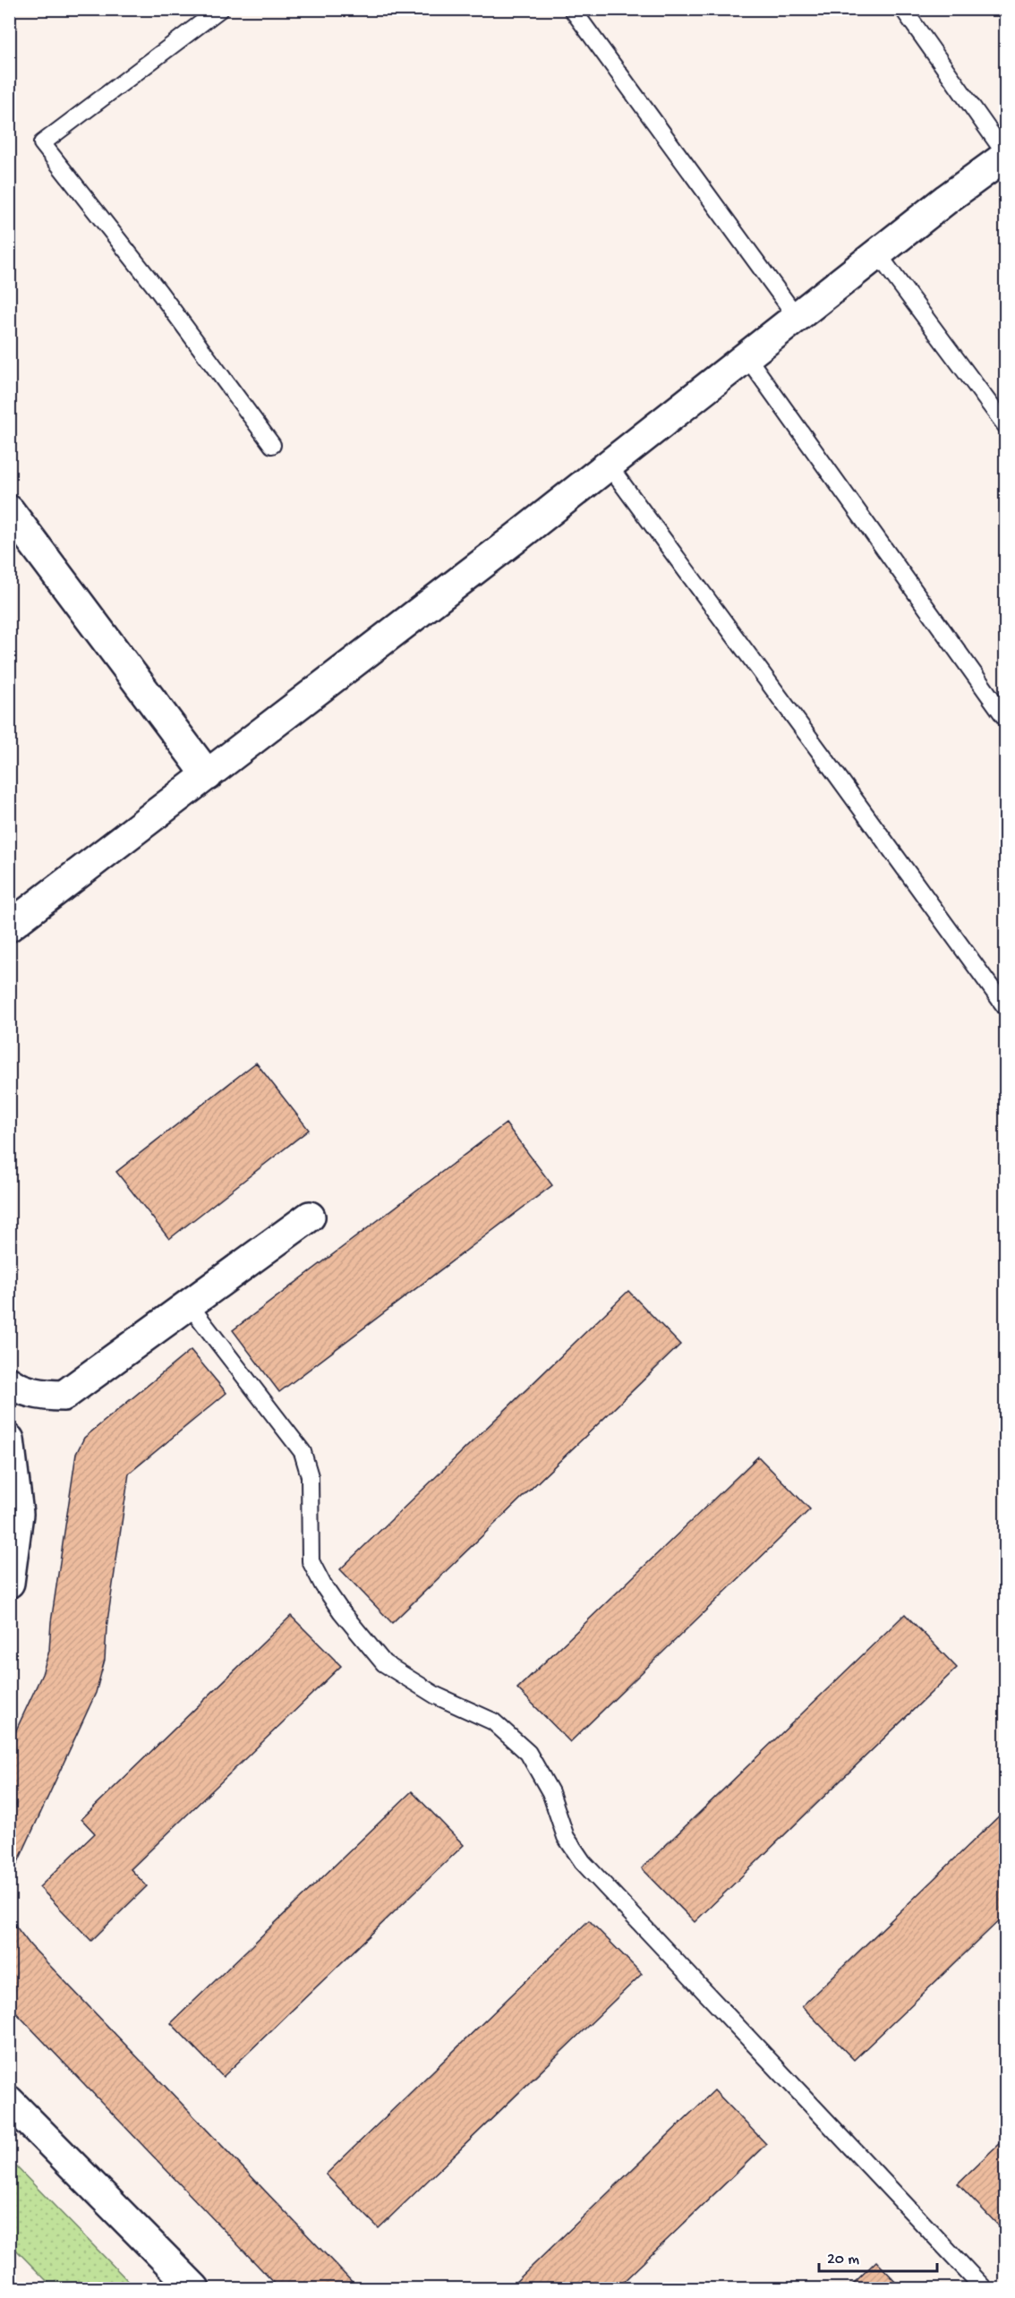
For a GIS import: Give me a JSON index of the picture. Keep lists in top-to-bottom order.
{
  "scale_bar": "20 m"
}
